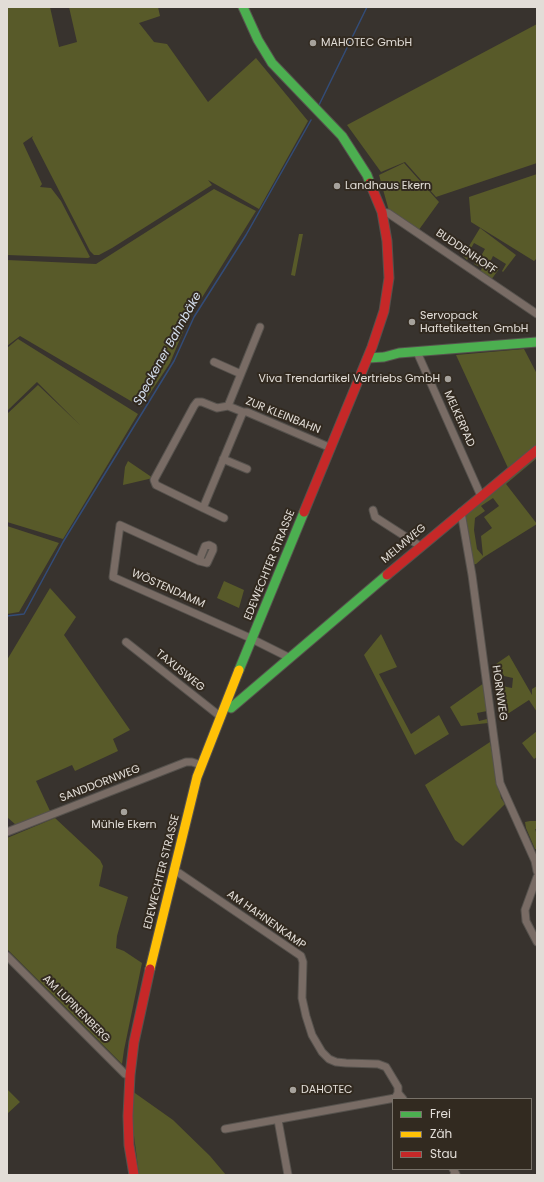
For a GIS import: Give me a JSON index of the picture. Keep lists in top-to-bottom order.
{
  "streets": {
    "main road": ["MELMWEG", "EDEWECHTER STRASSE"],
    "street": [
      "BUDDENHOFF",
      "ZUR KLEINBAHN",
      "MELKERPAD",
      "WÖSTENDAMM",
      "TAXUSWEG",
      "HORNWEG",
      "SANDDORNWEG",
      "AM HAHNENKAMP",
      "AM LUPINENBERG"
    ]
  },
  "crossings": [
    ["BUDDENHOFF", "EDEWECHTER STRASSE"],
    ["ZUR KLEINBAHN", "EDEWECHTER STRASSE"],
    ["MELKERPAD", "MELMWEG"],
    ["MELMWEG", "HORNWEG"],
    ["EDEWECHTER STRASSE", "WÖSTENDAMM"],
    ["EDEWECHTER STRASSE", "TAXUSWEG"],
    ["EDEWECHTER STRASSE", "SANDDORNWEG"],
    ["EDEWECHTER STRASSE", "AM HAHNENKAMP"],
    ["EDEWECHTER STRASSE", "AM LUPINENBERG"]
  ],
  "water": ["Speckener Bahnbäke"],
  "places": [
    "MAHOTEC GmbH",
    "Landhaus Ekern",
    "Servopack Haftetiketten GmbH",
    "Viva Trendartikel Vertriebs GmbH",
    "Mühle Ekern",
    "DAHOTEC"
  ],
  "legend": ["Frei", "Zäh", "Stau"]
}
